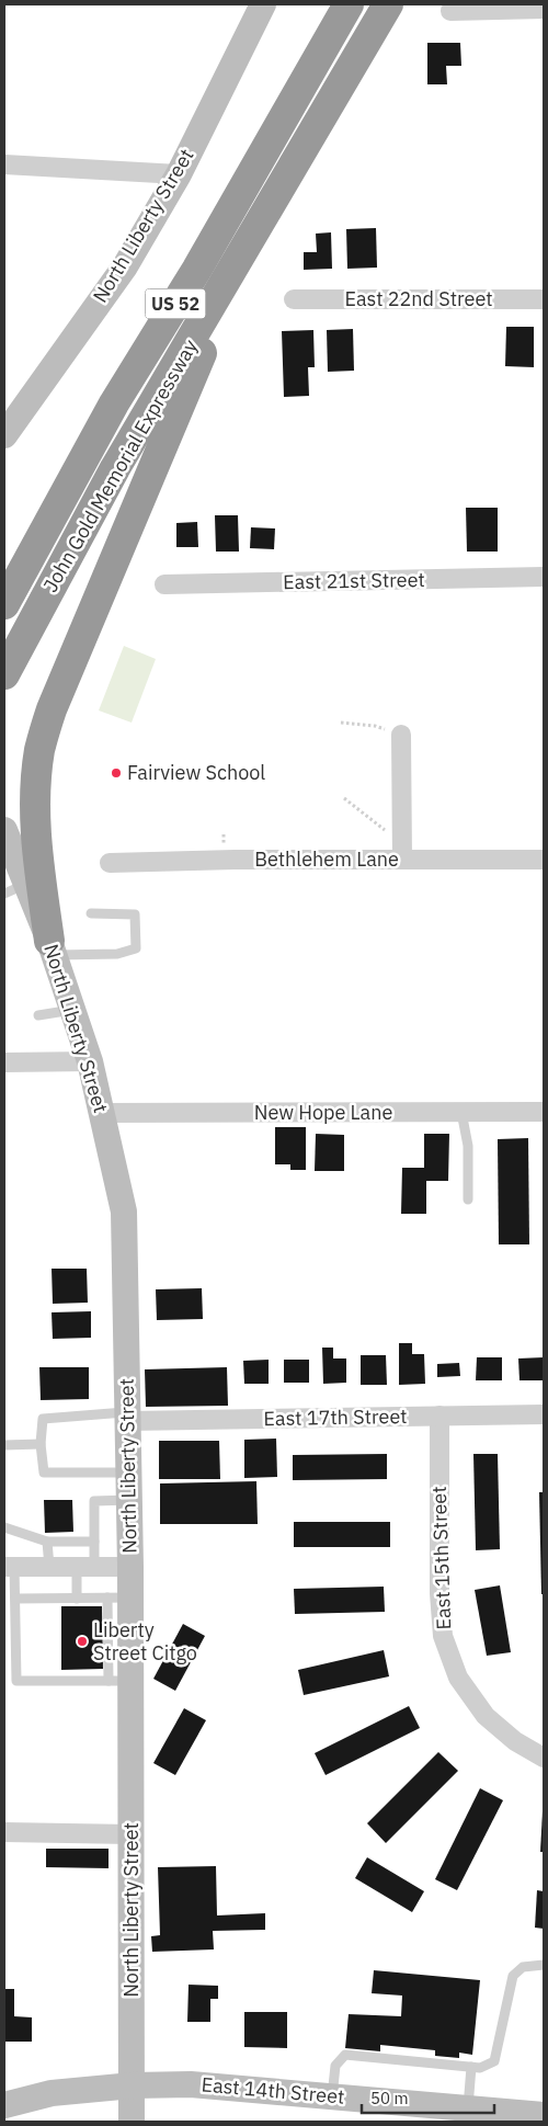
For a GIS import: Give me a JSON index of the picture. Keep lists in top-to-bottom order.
{
  "streets": {
    "highway": ["US 52", "John Gold Memorial Expressway"],
    "main road": ["North Liberty Street", "East 14th Street"],
    "street": [
      "East 22nd Street",
      "East 21st Street",
      "Bethlehem Lane",
      "New Hope Lane",
      "East 17th Street",
      "East 15th Street"
    ]
  },
  "crossings": [
    ["North Liberty Street", "New Hope Lane"],
    ["North Liberty Street", "East 17th Street"],
    ["North Liberty Street", "East 14th Street"],
    ["East 17th Street", "East 15th Street"]
  ],
  "places": ["Fairview School", "Liberty Street Citgo"],
  "scale_bar": "50 m"
}
